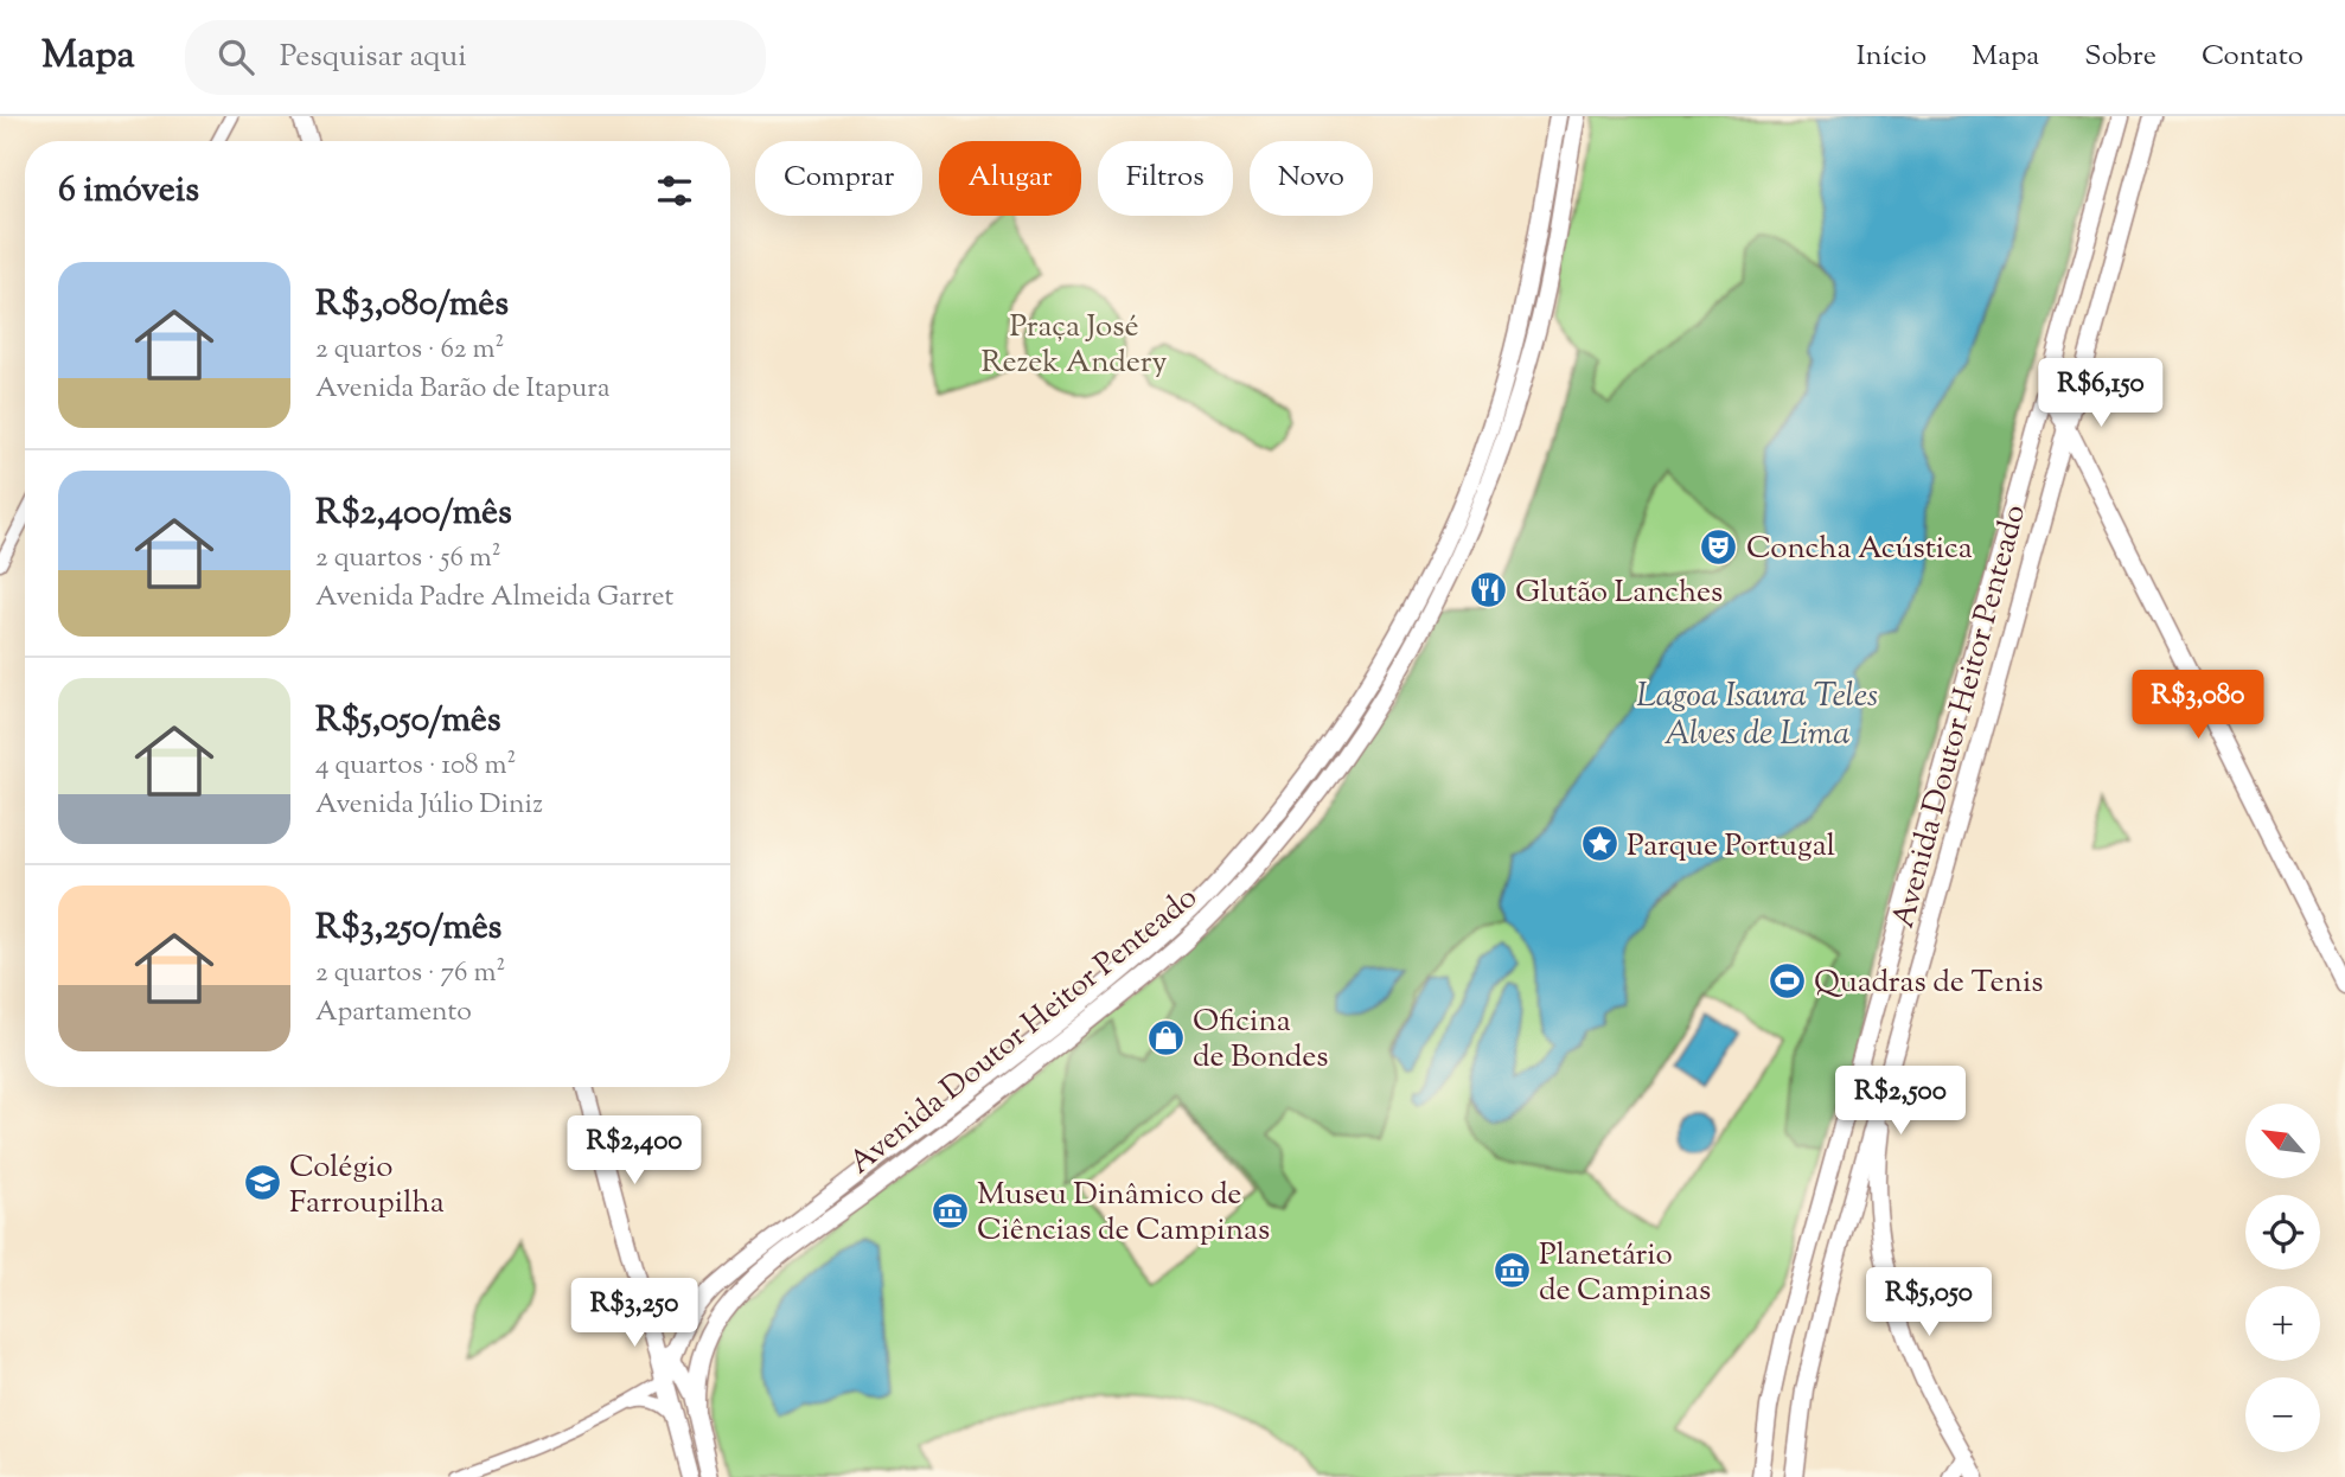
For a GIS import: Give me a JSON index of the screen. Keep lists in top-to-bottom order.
{
  "streets": {
    "main road": ["Avenida Doutor Heitor Penteado"]
  },
  "water": ["Lagoa Isaura Teles Alves de Lima"],
  "parks": ["Praça José Rezek Andery"],
  "places": {
    "theatre": ["Concha Acústica"],
    "restaurant": ["Glutão Lanches"],
    "place": ["Parque Portugal"],
    "sports": ["Quadras de Tenis"],
    "shop": ["Oficina de Bondes"],
    "school or university": ["Colégio Farroupilha"],
    "museum": ["Museu Dinâmico de Ciências de Campinas", "Planetário de Campinas"]
  },
  "north": "top left",
  "page": {
    "header": "Mapa",
    "search": "Pesquisar aqui",
    "nav": [
      "Início",
      "Mapa",
      "Sobre",
      "Contato"
    ],
    "chip": [
      "Comprar",
      "Alugar",
      "Filtros",
      "Novo"
    ],
    "heading": "6 imóveis",
    "list": [
      {
        "name": "R$3,080/mês",
        "note": "2 quartos · 62 m² · Avenida Barão de Itapura"
      },
      {
        "name": "R$2,400/mês",
        "note": "2 quartos · 56 m² · Avenida Padre Almeida Garret"
      },
      {
        "name": "R$5,050/mês",
        "note": "4 quartos · 108 m² · Avenida Júlio Diniz"
      },
      {
        "name": "R$3,250/mês",
        "note": "2 quartos · 76 m² · Apartamento"
      }
    ],
    "price": [
      "R$6,150",
      "R$3,080",
      "R$2,500",
      "R$2,400",
      "R$5,050",
      "R$3,250"
    ],
    "map_buttons": ["+", "−"]
  }
}
